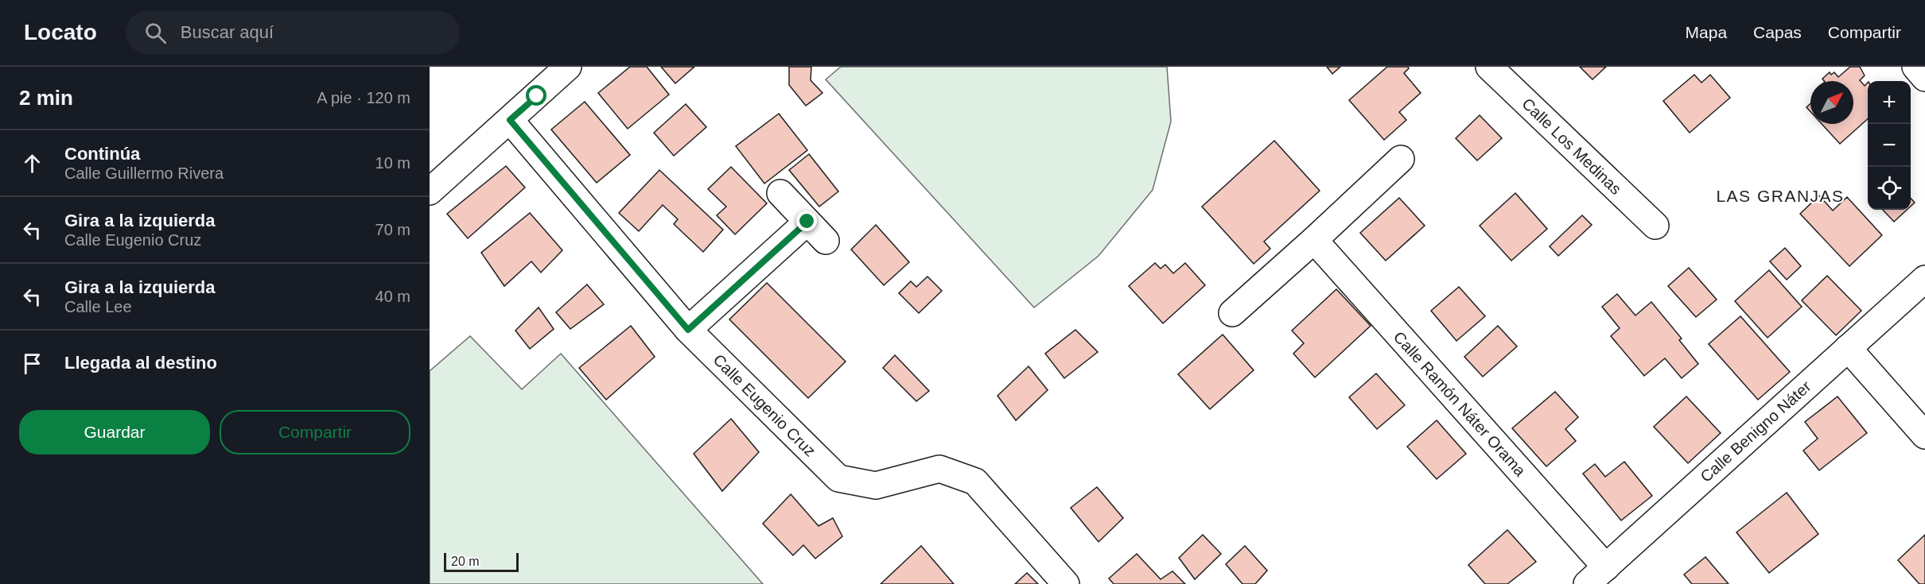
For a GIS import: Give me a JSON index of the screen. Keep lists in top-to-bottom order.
{
  "streets": {
    "street": [
      "Calle Los Medinas",
      "Calle Ramón Náter Orama",
      "Calle Eugenio Cruz",
      "Calle Benigno Náter"
    ]
  },
  "crossings": [
    ["Calle Ramón Náter Orama", "Calle Benigno Náter"]
  ],
  "districts": ["LAS GRANJAS"],
  "scale_bar": "20 m",
  "north": "top right",
  "page": {
    "header": "Locato",
    "search": "Buscar aquí",
    "nav": ["Mapa", "Capas", "Compartir"],
    "heading": ["2 min", "A pie · 120 m"],
    "map_buttons": ["+", "−"],
    "list": [
      ["Continúa", "Calle Guillermo Rivera", "10 m"],
      ["Gira a la izquierda", "Calle Eugenio Cruz", "70 m"],
      ["Gira a la izquierda", "Calle Lee", "40 m"],
      "Llegada al destino"
    ],
    "buttons": ["Guardar", "Compartir"],
    "scale": "20 m"
  }
}
